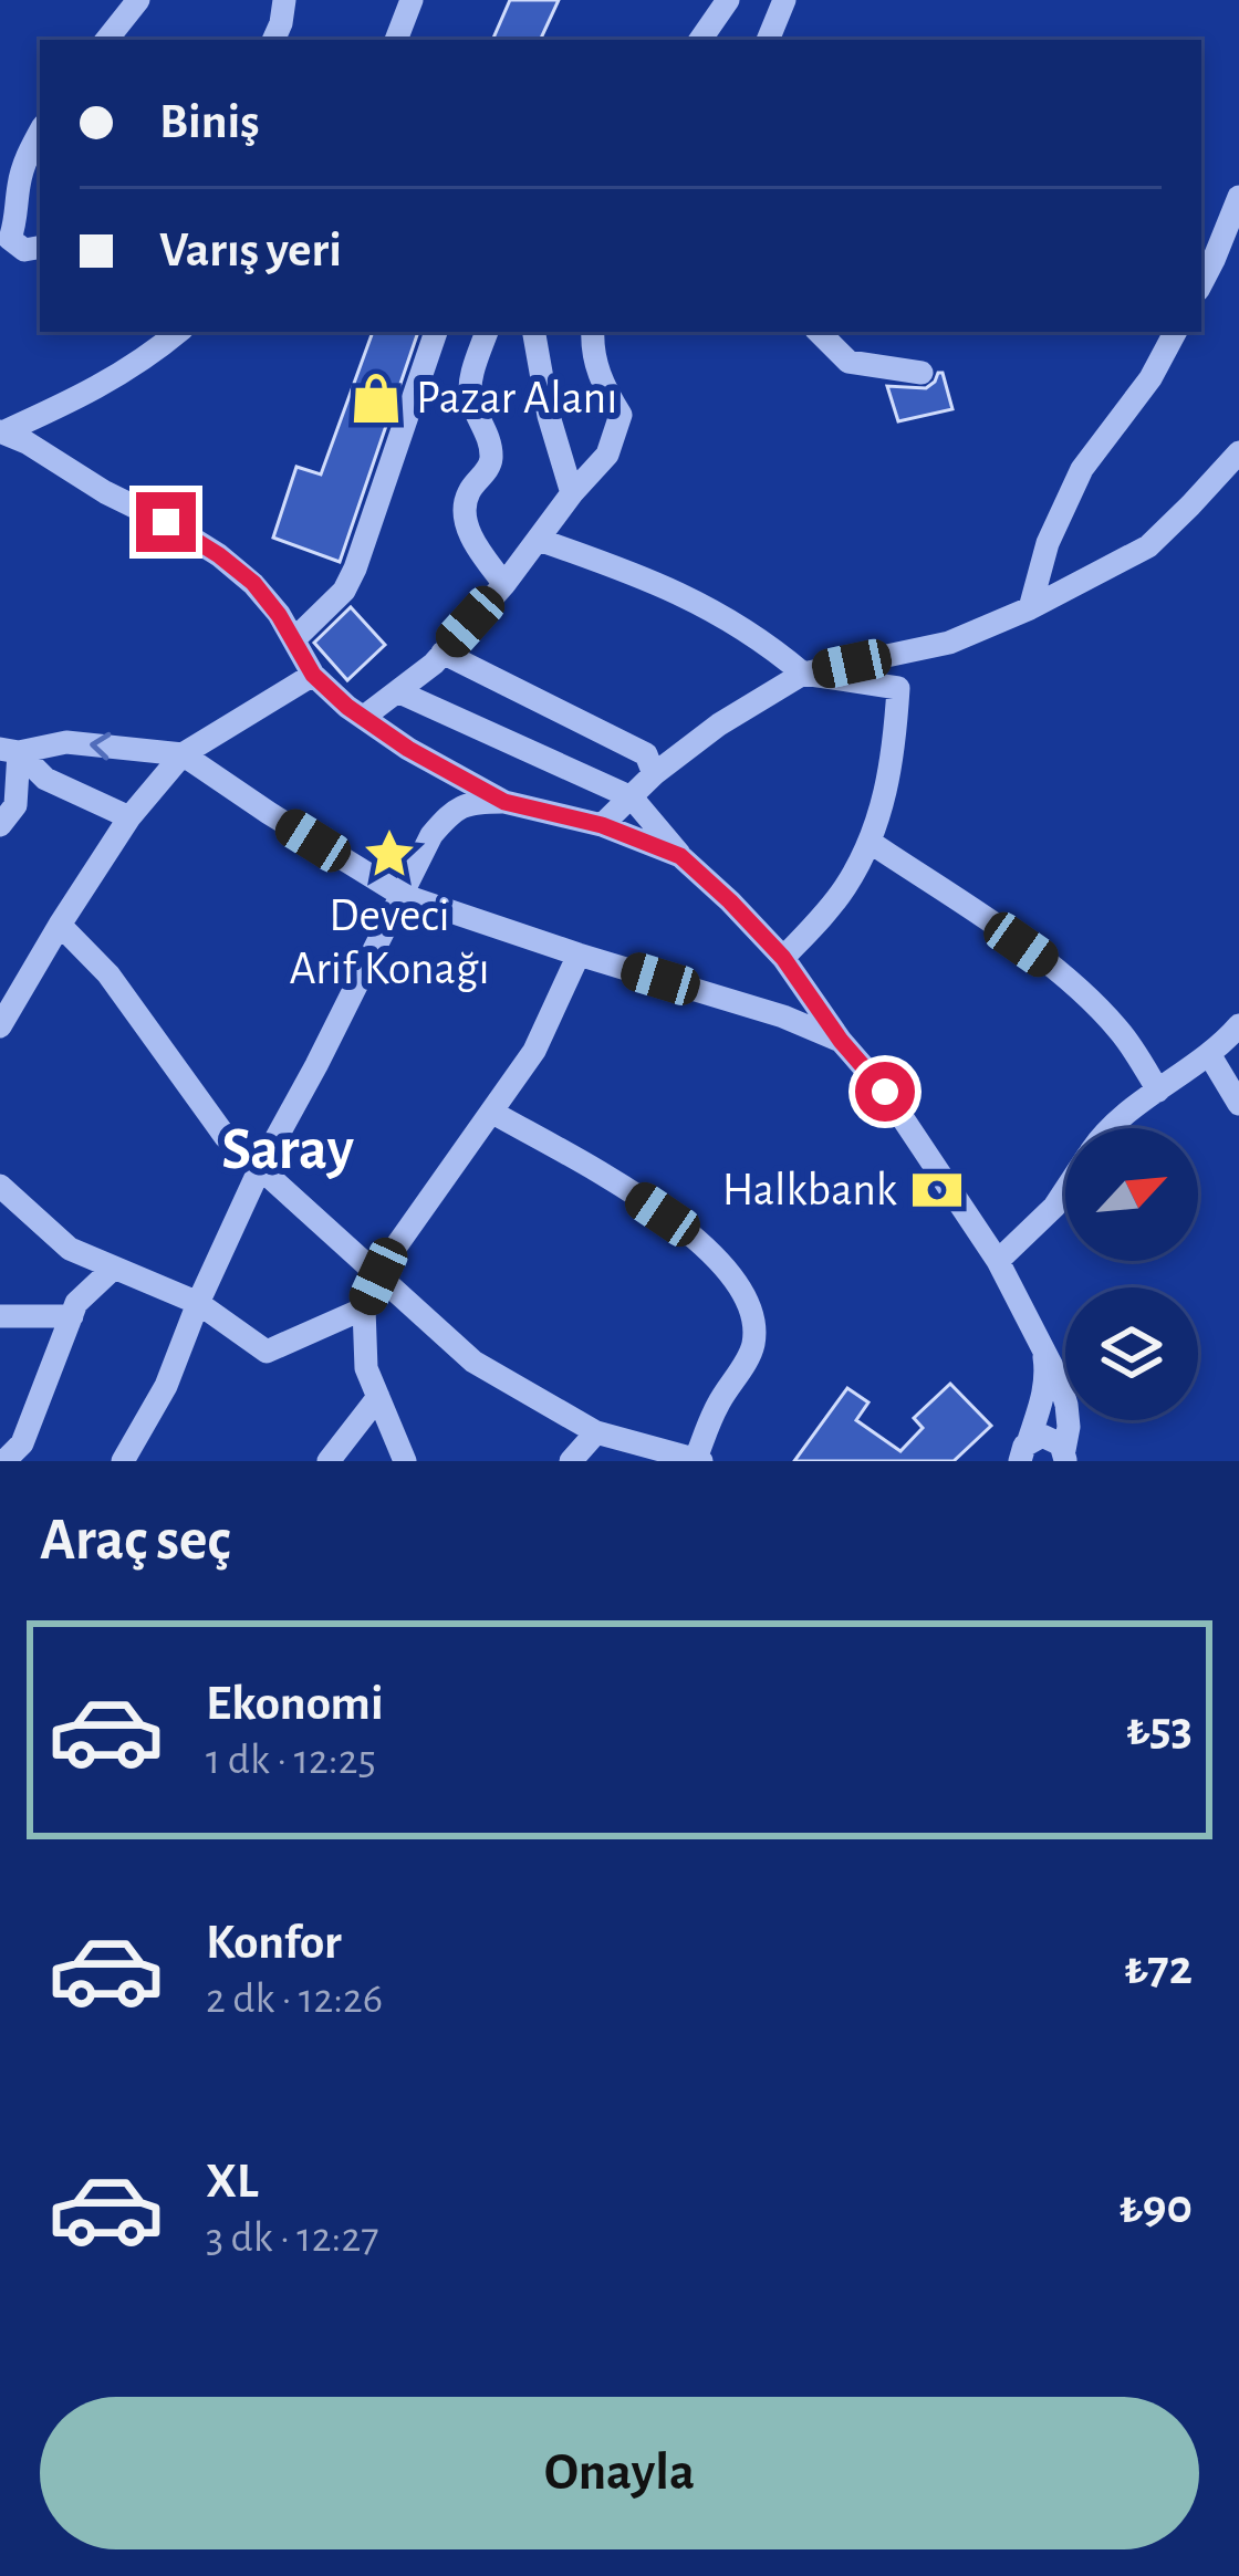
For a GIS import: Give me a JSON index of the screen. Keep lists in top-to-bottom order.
{
  "districts": ["Saray"],
  "places": {
    "shop": ["Pazar Alanı"],
    "place": ["Deveci Arif Konağı"],
    "bank": ["Halkbank"]
  },
  "north": "top right",
  "page": {
    "banner": ["Biniş", "Varış yeri"],
    "heading": "Araç seç",
    "list": [
      {
        "name": "Ekonomi",
        "note": "1 dk · 12:25",
        "value": "₺53"
      },
      {
        "name": "Konfor",
        "note": "2 dk · 12:26",
        "value": "₺72"
      },
      {
        "name": "XL",
        "note": "3 dk · 12:27",
        "value": "₺90"
      }
    ],
    "buttons": "Onayla"
  }
}
